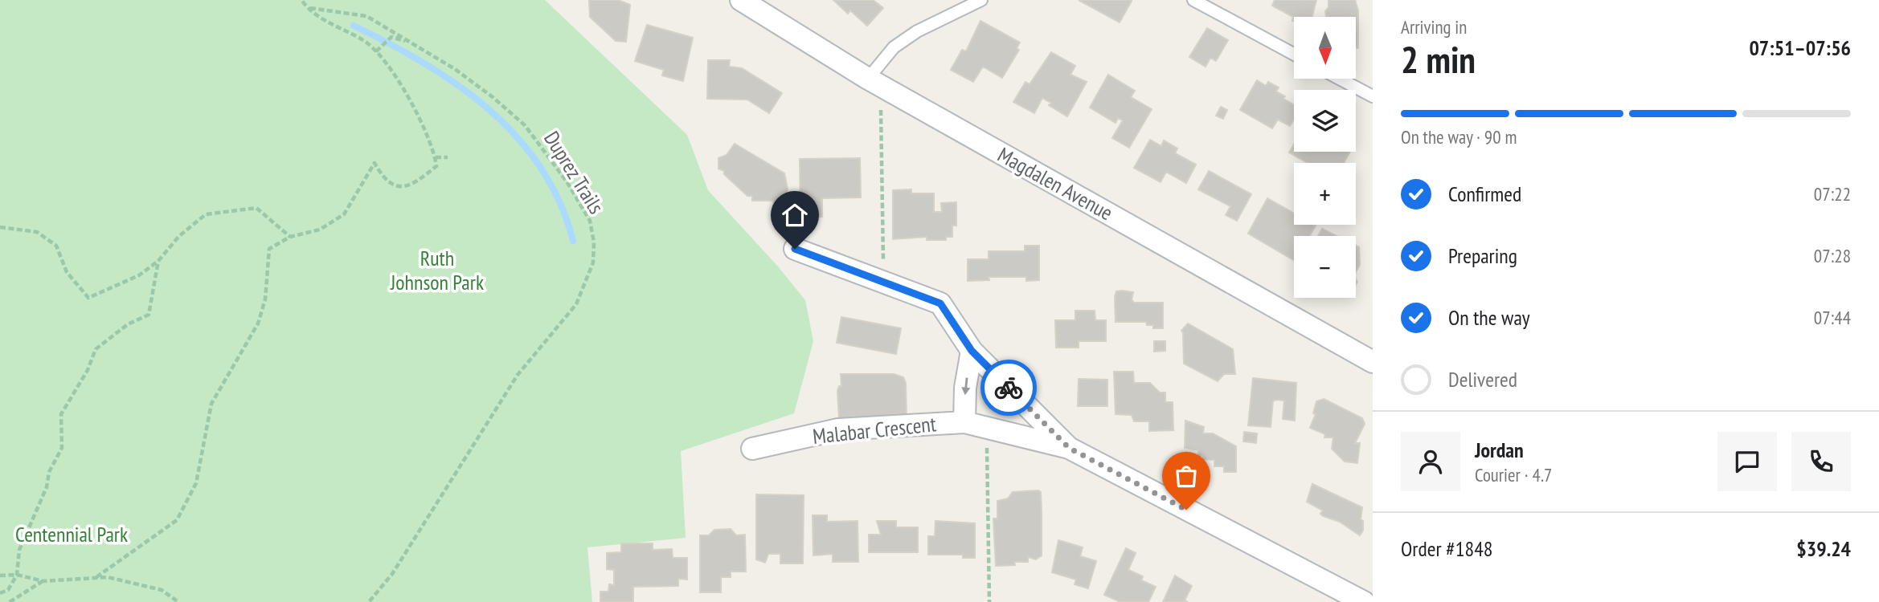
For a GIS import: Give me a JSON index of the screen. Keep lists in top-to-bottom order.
{
  "streets": {
    "street": ["Magdalen Avenue", "Malabar Crescent"],
    "path": ["Duprez Trails"]
  },
  "parks": ["Ruth Johnson Park", "Centennial Park"],
  "north": "bottom",
  "page": {
    "heading": ["2 min", "Arriving in", "07:51–07:56"],
    "panel": [
      "Jordan",
      "Courier · 4.7",
      "Order #1848",
      "$39.24"
    ],
    "map_buttons": ["+", "−"],
    "bar": "On the way · 90 m",
    "list": [
      ["Confirmed", "07:22"],
      ["Preparing", "07:28"],
      ["On the way", "07:44"],
      "Delivered"
    ]
  }
}
